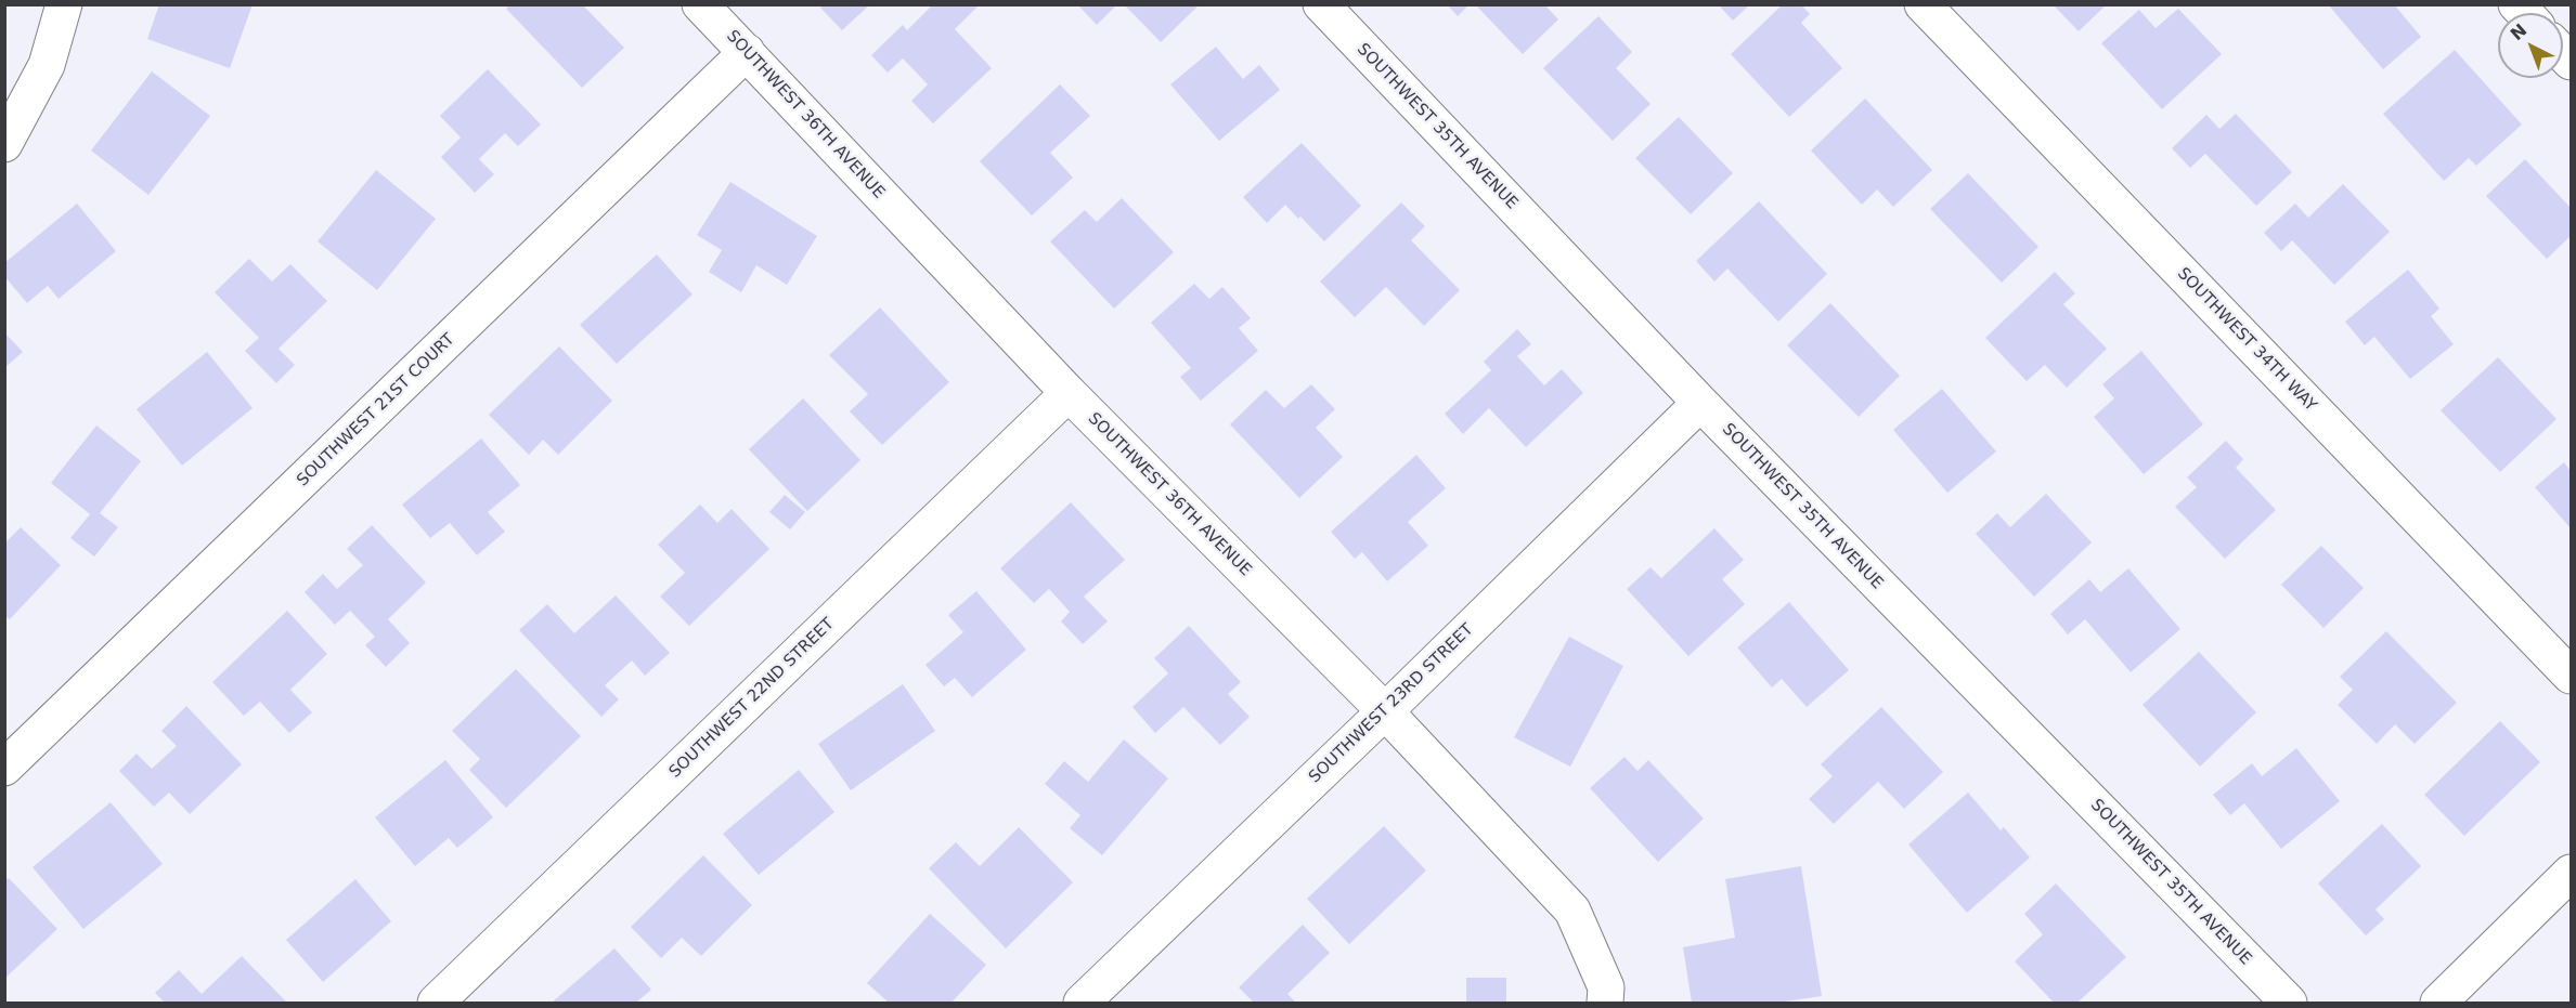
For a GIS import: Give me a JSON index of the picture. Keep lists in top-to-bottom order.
{
  "streets": {
    "street": [
      "SOUTHWEST 36TH AVENUE",
      "SOUTHWEST 35TH AVENUE",
      "SOUTHWEST 34TH WAY",
      "SOUTHWEST 21ST COURT",
      "SOUTHWEST 22ND STREET",
      "SOUTHWEST 23RD STREET"
    ]
  },
  "crossings": [
    ["SOUTHWEST 36TH AVENUE", "SOUTHWEST 21ST COURT"],
    ["SOUTHWEST 36TH AVENUE", "SOUTHWEST 22ND STREET"],
    ["SOUTHWEST 36TH AVENUE", "SOUTHWEST 23RD STREET"],
    ["SOUTHWEST 35TH AVENUE", "SOUTHWEST 23RD STREET"]
  ],
  "north": "top left"
}
